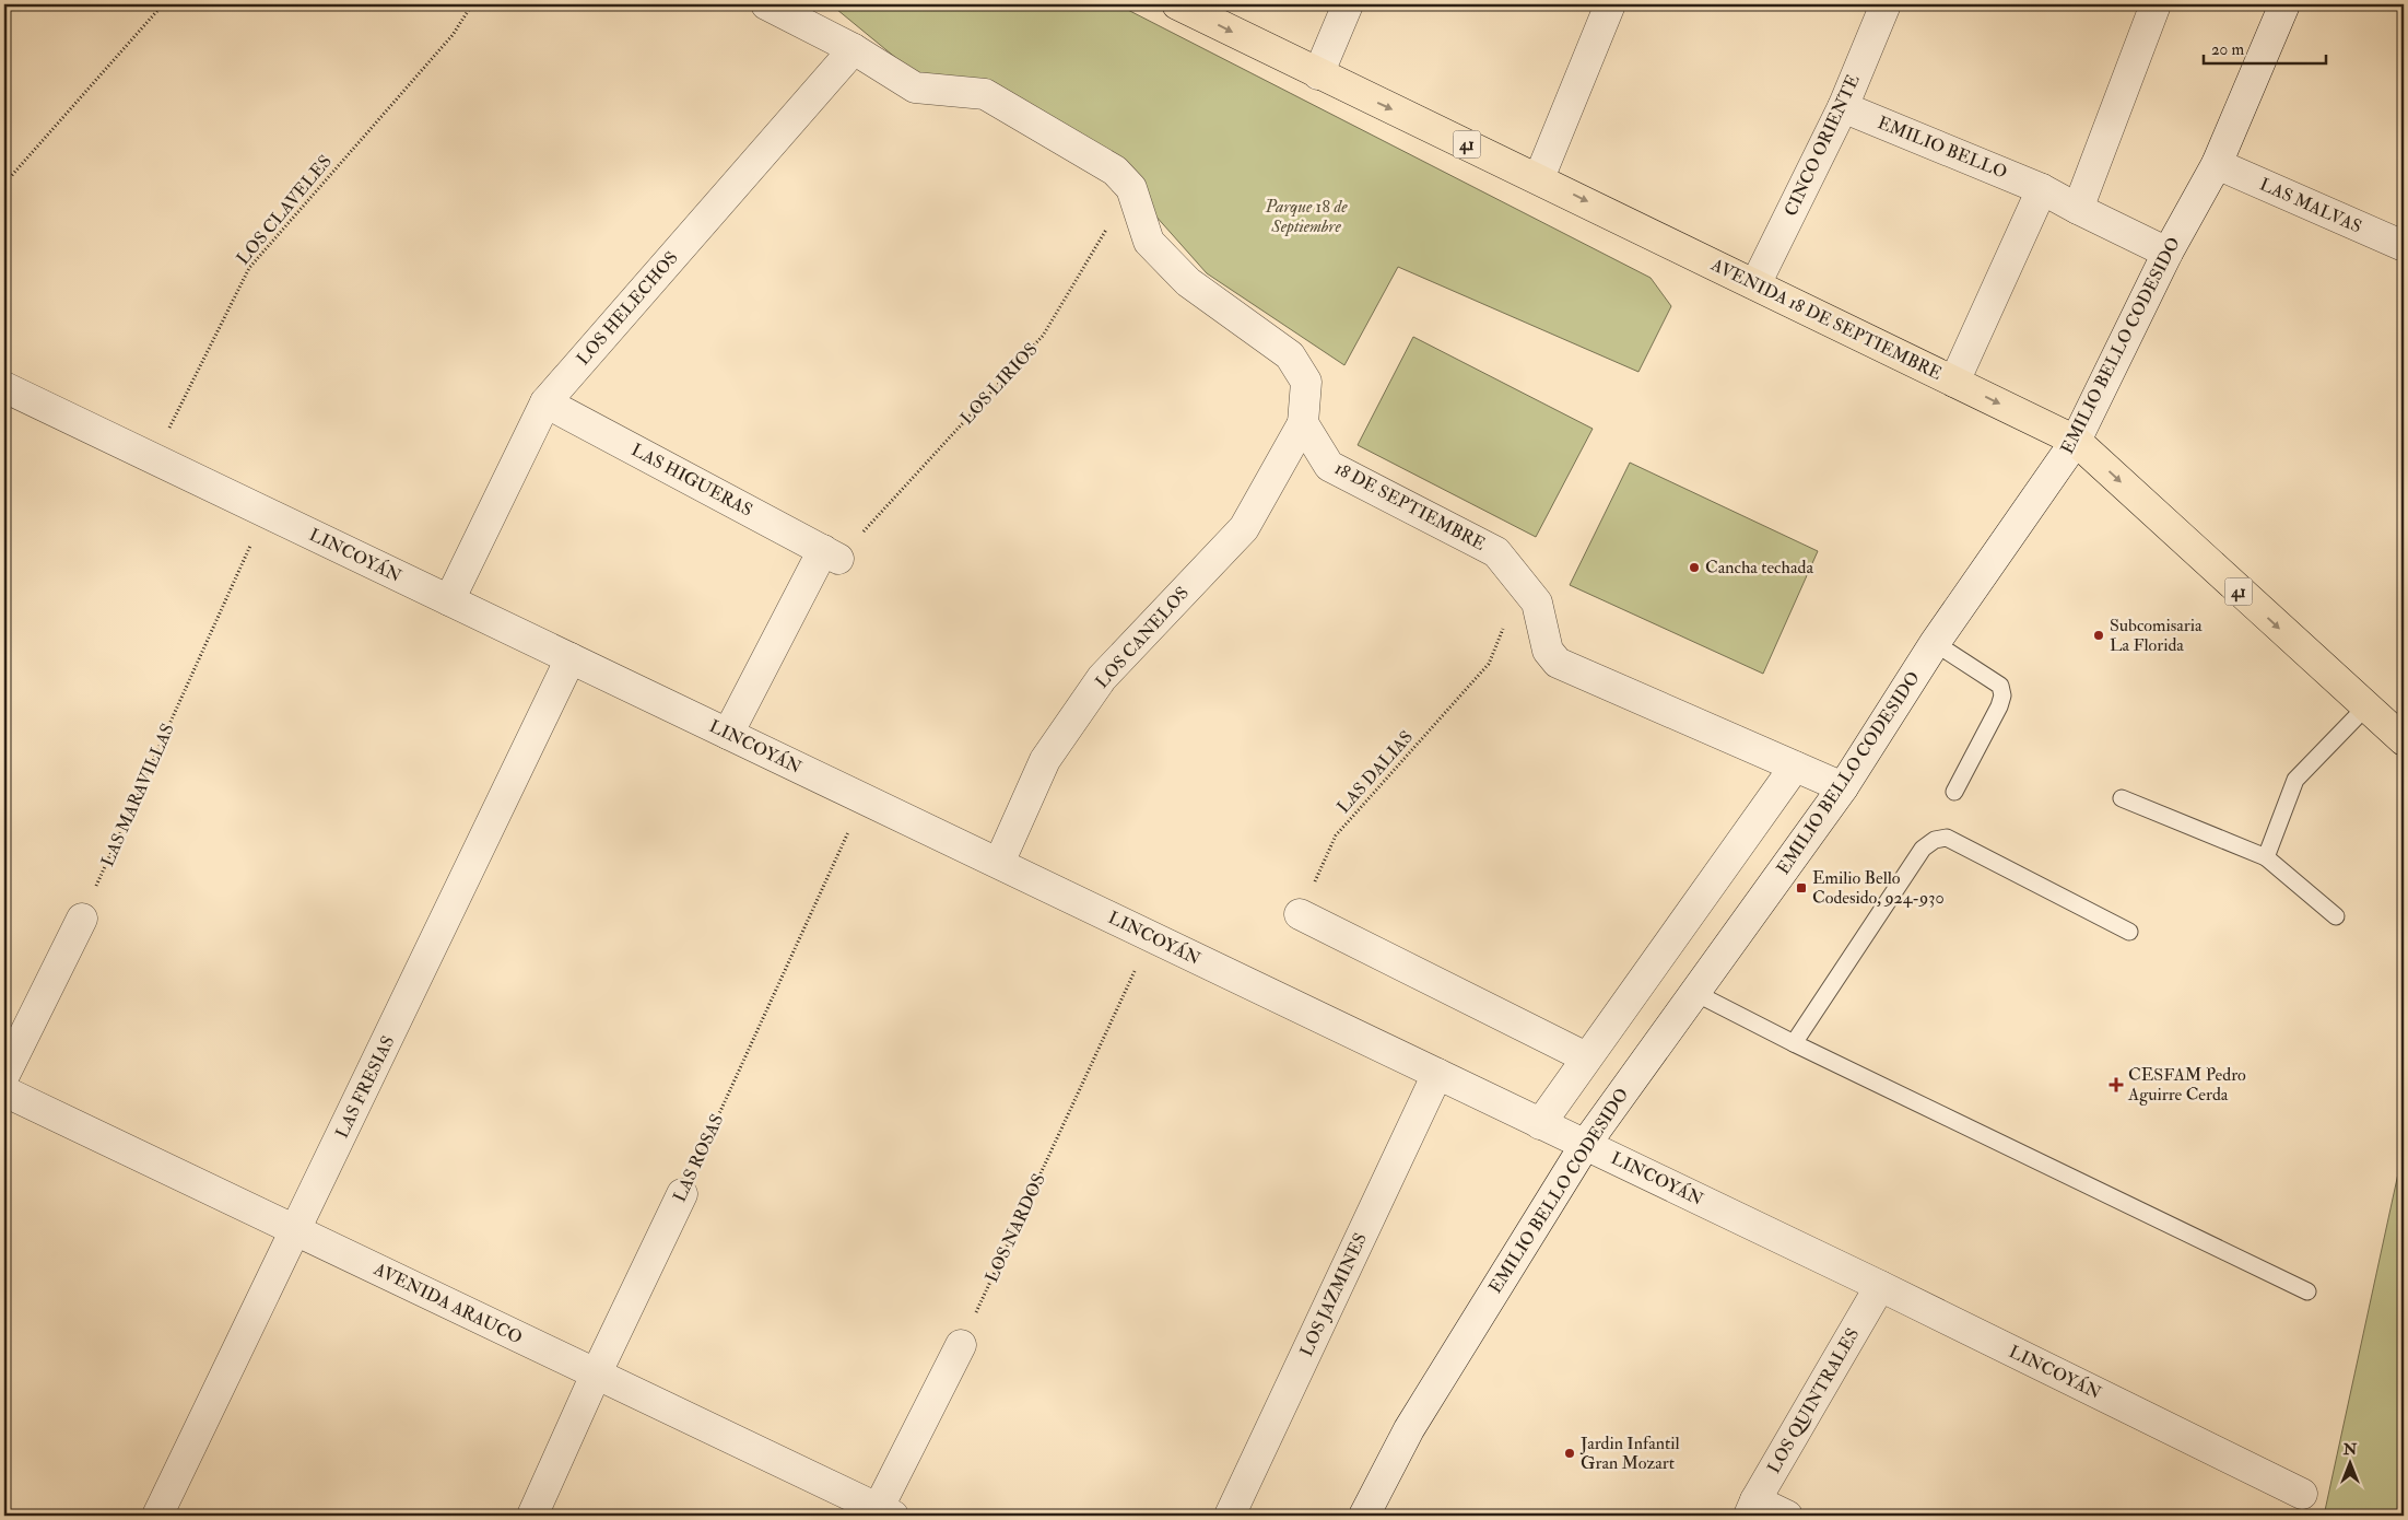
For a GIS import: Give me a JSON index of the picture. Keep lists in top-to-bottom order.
{
  "streets": {
    "main road": ["41", "AVENIDA 18 DE SEPTIEMBRE"],
    "street": [
      "CINCO ORIENTE",
      "EMILIO BELLO",
      "LAS MALVAS",
      "LOS HELECHOS",
      "EMILIO BELLO CODESIDO",
      "LAS HIGUERAS",
      "18 DE SEPTIEMBRE",
      "LINCOYÁN",
      "LOS CANELOS",
      "LAS FRESIAS",
      "LAS ROSAS",
      "LOS JAZMINES",
      "AVENIDA ARAUCO",
      "LOS QUINTRALES"
    ],
    "path": [
      "LOS CLAVELES",
      "LOS LIRIOS",
      "LAS DALIAS",
      "LAS MARAVILLAS",
      "LOS NARDOS"
    ]
  },
  "crossings": [
    ["CINCO ORIENTE", "EMILIO BELLO"],
    ["CINCO ORIENTE", "AVENIDA 18 DE SEPTIEMBRE"],
    ["EMILIO BELLO", "EMILIO BELLO CODESIDO"],
    ["LAS MALVAS", "EMILIO BELLO CODESIDO"],
    ["LOS CLAVELES", "LINCOYÁN"],
    ["LOS HELECHOS", "LAS HIGUERAS"],
    ["LOS HELECHOS", "LINCOYÁN"],
    ["AVENIDA 18 DE SEPTIEMBRE", "EMILIO BELLO CODESIDO"],
    ["EMILIO BELLO CODESIDO", "18 DE SEPTIEMBRE"],
    ["EMILIO BELLO CODESIDO", "LINCOYÁN"],
    ["LOS LIRIOS", "LAS HIGUERAS"],
    ["18 DE SEPTIEMBRE", "LOS CANELOS"],
    ["18 DE SEPTIEMBRE", "LAS DALIAS"],
    ["LINCOYÁN", "LOS CANELOS"],
    ["LINCOYÁN", "LAS MARAVILLAS"],
    ["LINCOYÁN", "LAS FRESIAS"],
    ["LINCOYÁN", "LAS ROSAS"],
    ["LINCOYÁN", "LOS NARDOS"],
    ["LINCOYÁN", "LOS JAZMINES"],
    ["LINCOYÁN", "LOS QUINTRALES"],
    ["LAS FRESIAS", "AVENIDA ARAUCO"],
    ["LAS ROSAS", "AVENIDA ARAUCO"]
  ],
  "one_way": ["AVENIDA 18 DE SEPTIEMBRE"],
  "parks": ["Parque 18 de Septiembre"],
  "places": {
    "other": ["Cancha techada", "Subcomisaria La Florida", "Jardin Infantil Gran Mozart"],
    "transit": ["Emilio Bello Codesido, 924-930"],
    "health": ["CESFAM Pedro Aguirre Cerda"]
  },
  "scale_bar": "20 m",
  "north": "top"
}
